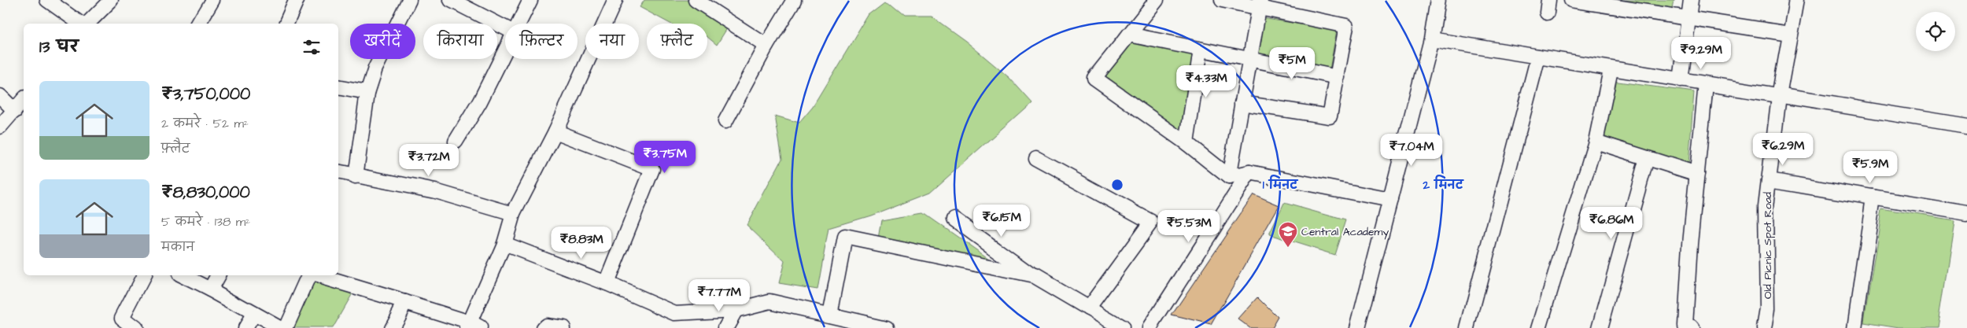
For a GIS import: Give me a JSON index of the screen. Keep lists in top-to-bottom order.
{
  "streets": {
    "street": ["Old Picnic Spot Road"]
  },
  "places": {
    "school or university": ["Central Academy"]
  },
  "page": {
    "chip": [
      "खरीदें",
      "किराया",
      "फ़िल्टर",
      "नया",
      "फ़्लैट"
    ],
    "heading": "13 घर",
    "price": [
      "₹9.29M",
      "₹5M",
      "₹4.33M",
      "₹6.29M",
      "₹7.04M",
      "₹3.75M",
      "₹3.72M",
      "₹5.9M",
      "₹6.15M",
      "₹6.86M",
      "₹5.53M",
      "₹8.83M",
      "₹7.77M"
    ],
    "list": [
      {
        "name": "₹3,750,000",
        "note": "2 कमरे · 52 m² · फ़्लैट"
      },
      {
        "name": "₹8,830,000",
        "note": "5 कमरे · 138 m² · मकान"
      }
    ]
  },
  "rings": ["1 मिनट", "2 मिनट"]
}
